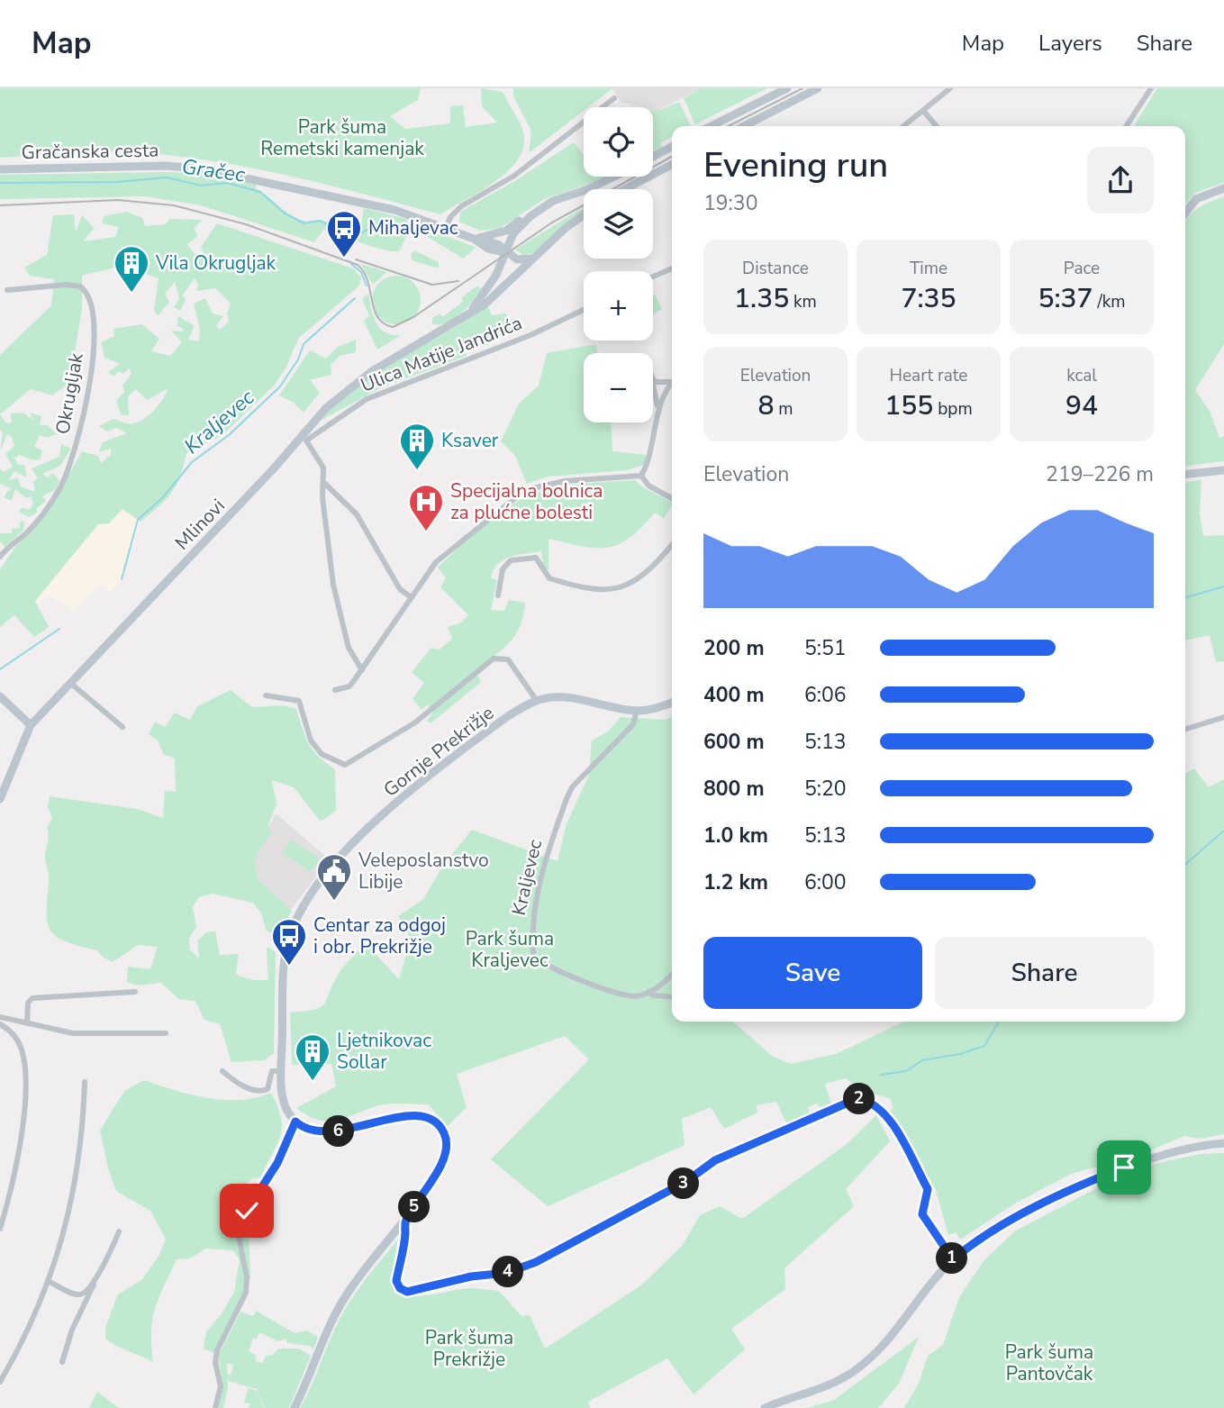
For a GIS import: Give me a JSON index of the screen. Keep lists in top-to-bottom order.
{
  "streets": {
    "main road": ["Gračanska cesta", "Mlinovi", "Gornje Prekrižje"],
    "street": ["Ulica Matije Jandrića", "Okrugljak", "Kraljevec"]
  },
  "crossings": [
    ["Gračanska cesta", "Mlinovi"],
    ["Gornje Prekrižje", "Kraljevec"]
  ],
  "water": ["Gračec", "Kraljevec"],
  "parks": [
    "Park šuma Remetski kamenjak",
    "Park šuma Kraljevec",
    "Park šuma Prekrižje",
    "Park šuma Pantovčak"
  ],
  "places": {
    "bus stop": ["Mihaljevac", "Centar za odgoj i obr. Prekrižje"],
    "building": ["Vila Okrugljak", "Ksaver", "Ljetnikovac Sollar"],
    "hospital": ["Specijalna bolnica za plućne bolesti"],
    "public building": ["Veleposlanstvo Libije"]
  },
  "page": {
    "header": "Map",
    "nav": ["Map", "Layers", "Share"],
    "map_buttons": ["+", "−"],
    "heading": ["Evening run", "19:30"],
    "stats": [
      ["Distance", "1.35 km"],
      ["Time", "7:35"],
      ["Pace", "5:37 /km"],
      ["Elevation", "8 m"],
      ["Heart rate", "155 bpm"],
      ["kcal", "94"]
    ],
    "chart": ["Elevation", "219–226 m"],
    "list": [
      {
        "name": "200 m",
        "note": "5:51"
      },
      {
        "name": "400 m",
        "note": "6:06"
      },
      {
        "name": "600 m",
        "note": "5:13"
      },
      {
        "name": "800 m",
        "note": "5:20"
      },
      {
        "name": "1.0 km",
        "note": "5:13"
      },
      {
        "name": "1.2 km",
        "note": "6:00"
      }
    ],
    "buttons": ["Save", "Share"],
    "pins": [
      "2",
      "6",
      "3",
      "5",
      "1",
      "4"
    ]
  }
}
